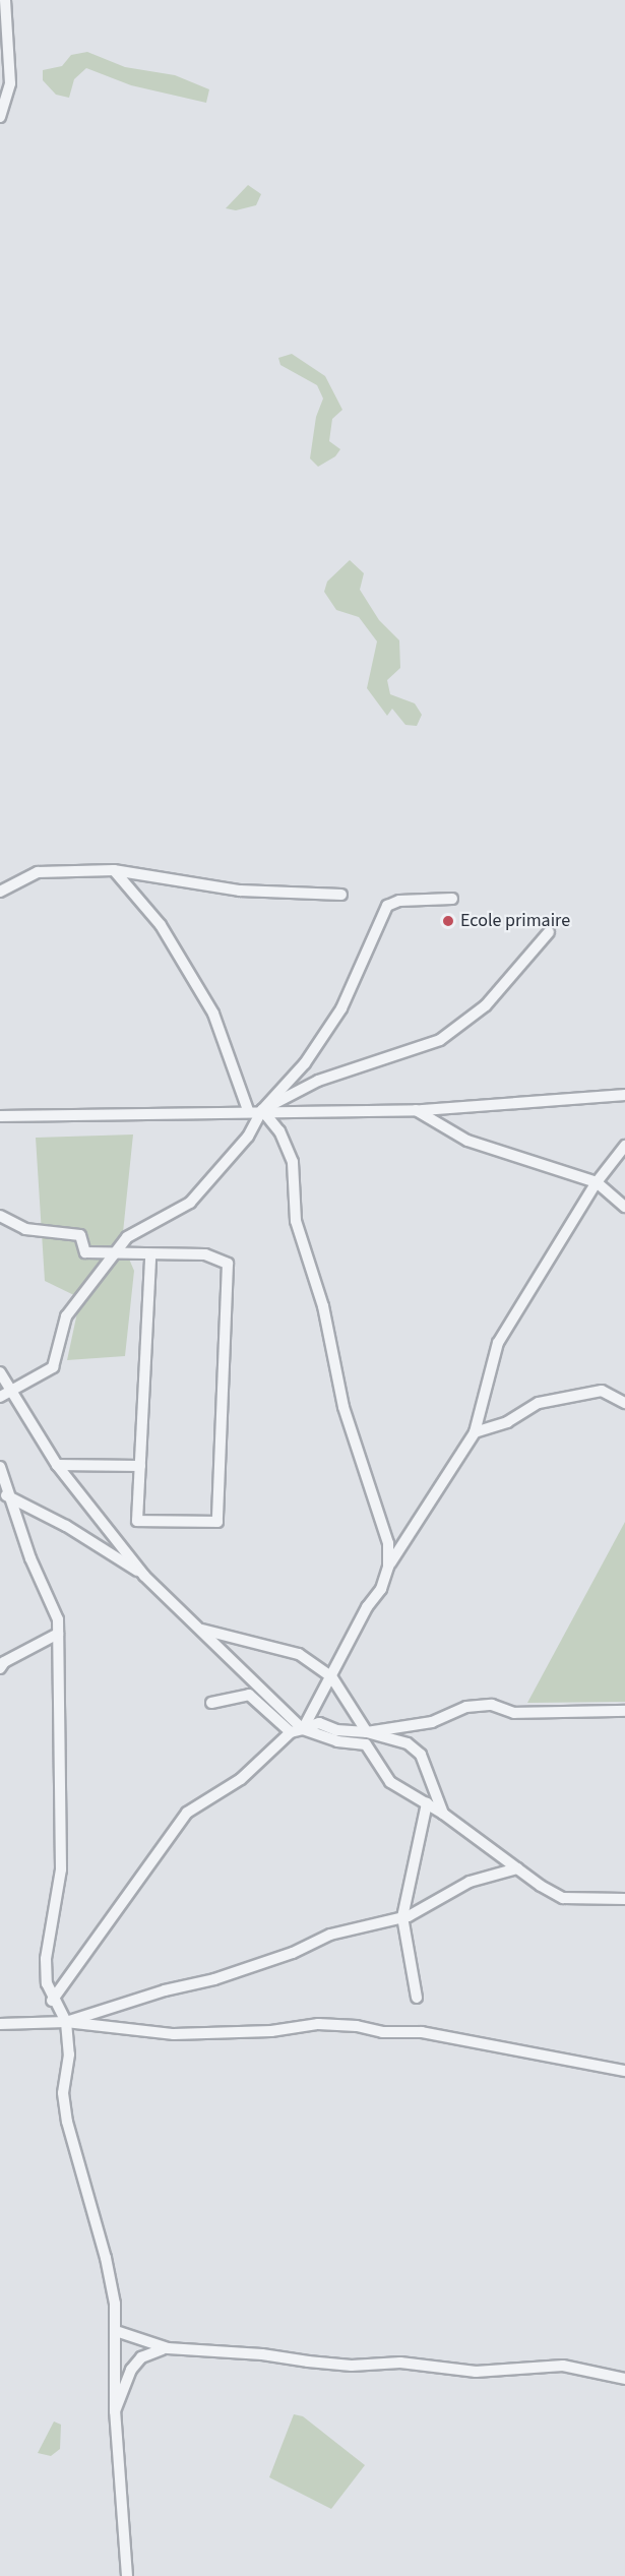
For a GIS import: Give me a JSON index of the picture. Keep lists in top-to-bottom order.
{
  "places": ["Ecole primaire"]
}
